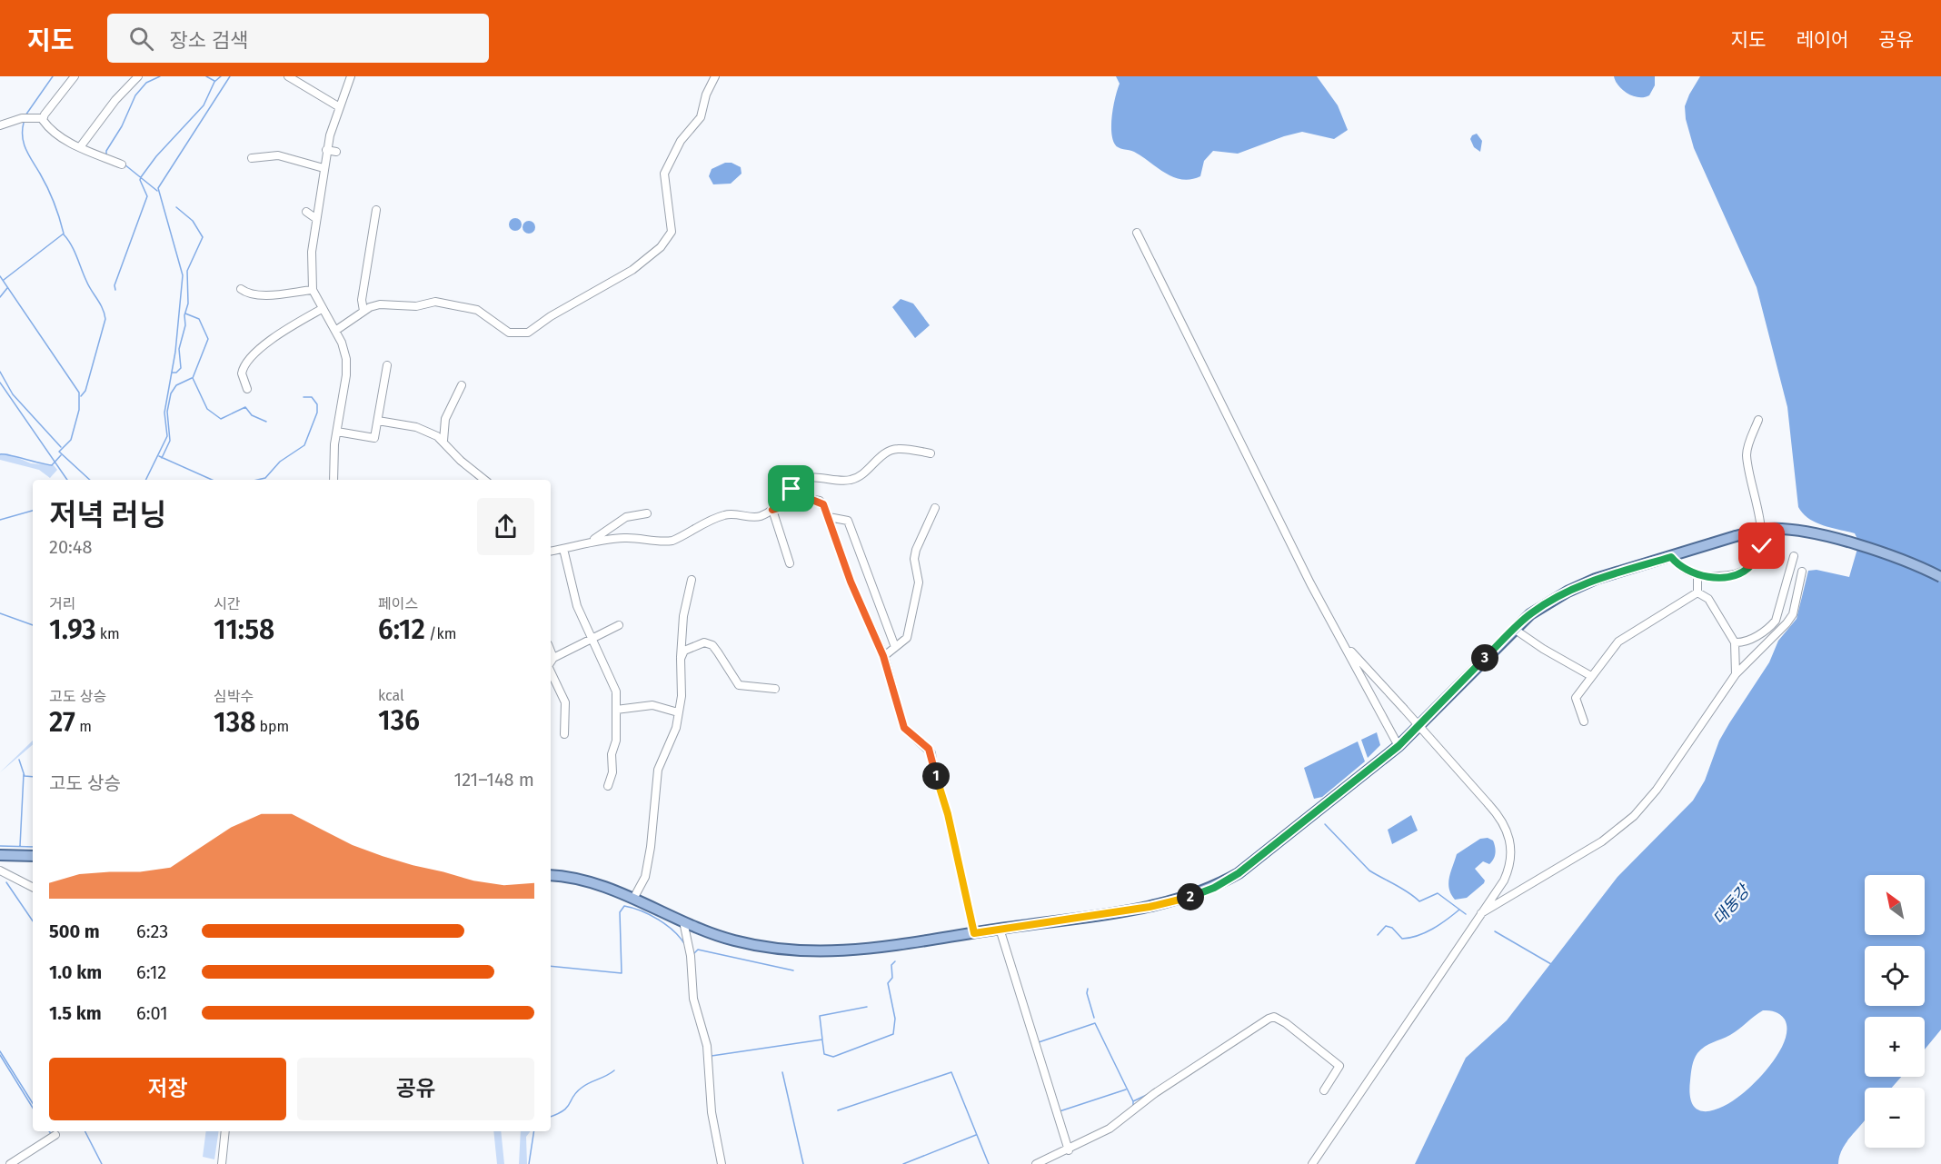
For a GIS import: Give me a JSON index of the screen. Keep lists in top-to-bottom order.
{
  "water": ["대동강"],
  "north": "top left",
  "page": {
    "header": "지도",
    "search": "장소 검색",
    "nav": ["지도", "레이어", "공유"],
    "heading": ["저녁 러닝", "20:48"],
    "stats": [
      ["거리", "1.93 km"],
      ["시간", "11:58"],
      ["페이스", "6:12 /km"],
      ["고도 상승", "27 m"],
      ["심박수", "138 bpm"],
      ["kcal", "136"]
    ],
    "pins": ["3", "1", "2"],
    "chart": ["고도 상승", "121–148 m"],
    "map_buttons": ["+", "−"],
    "list": [
      {
        "name": "500 m",
        "note": "6:23"
      },
      {
        "name": "1.0 km",
        "note": "6:12"
      },
      {
        "name": "1.5 km",
        "note": "6:01"
      }
    ],
    "buttons": ["저장", "공유"]
  }
}
